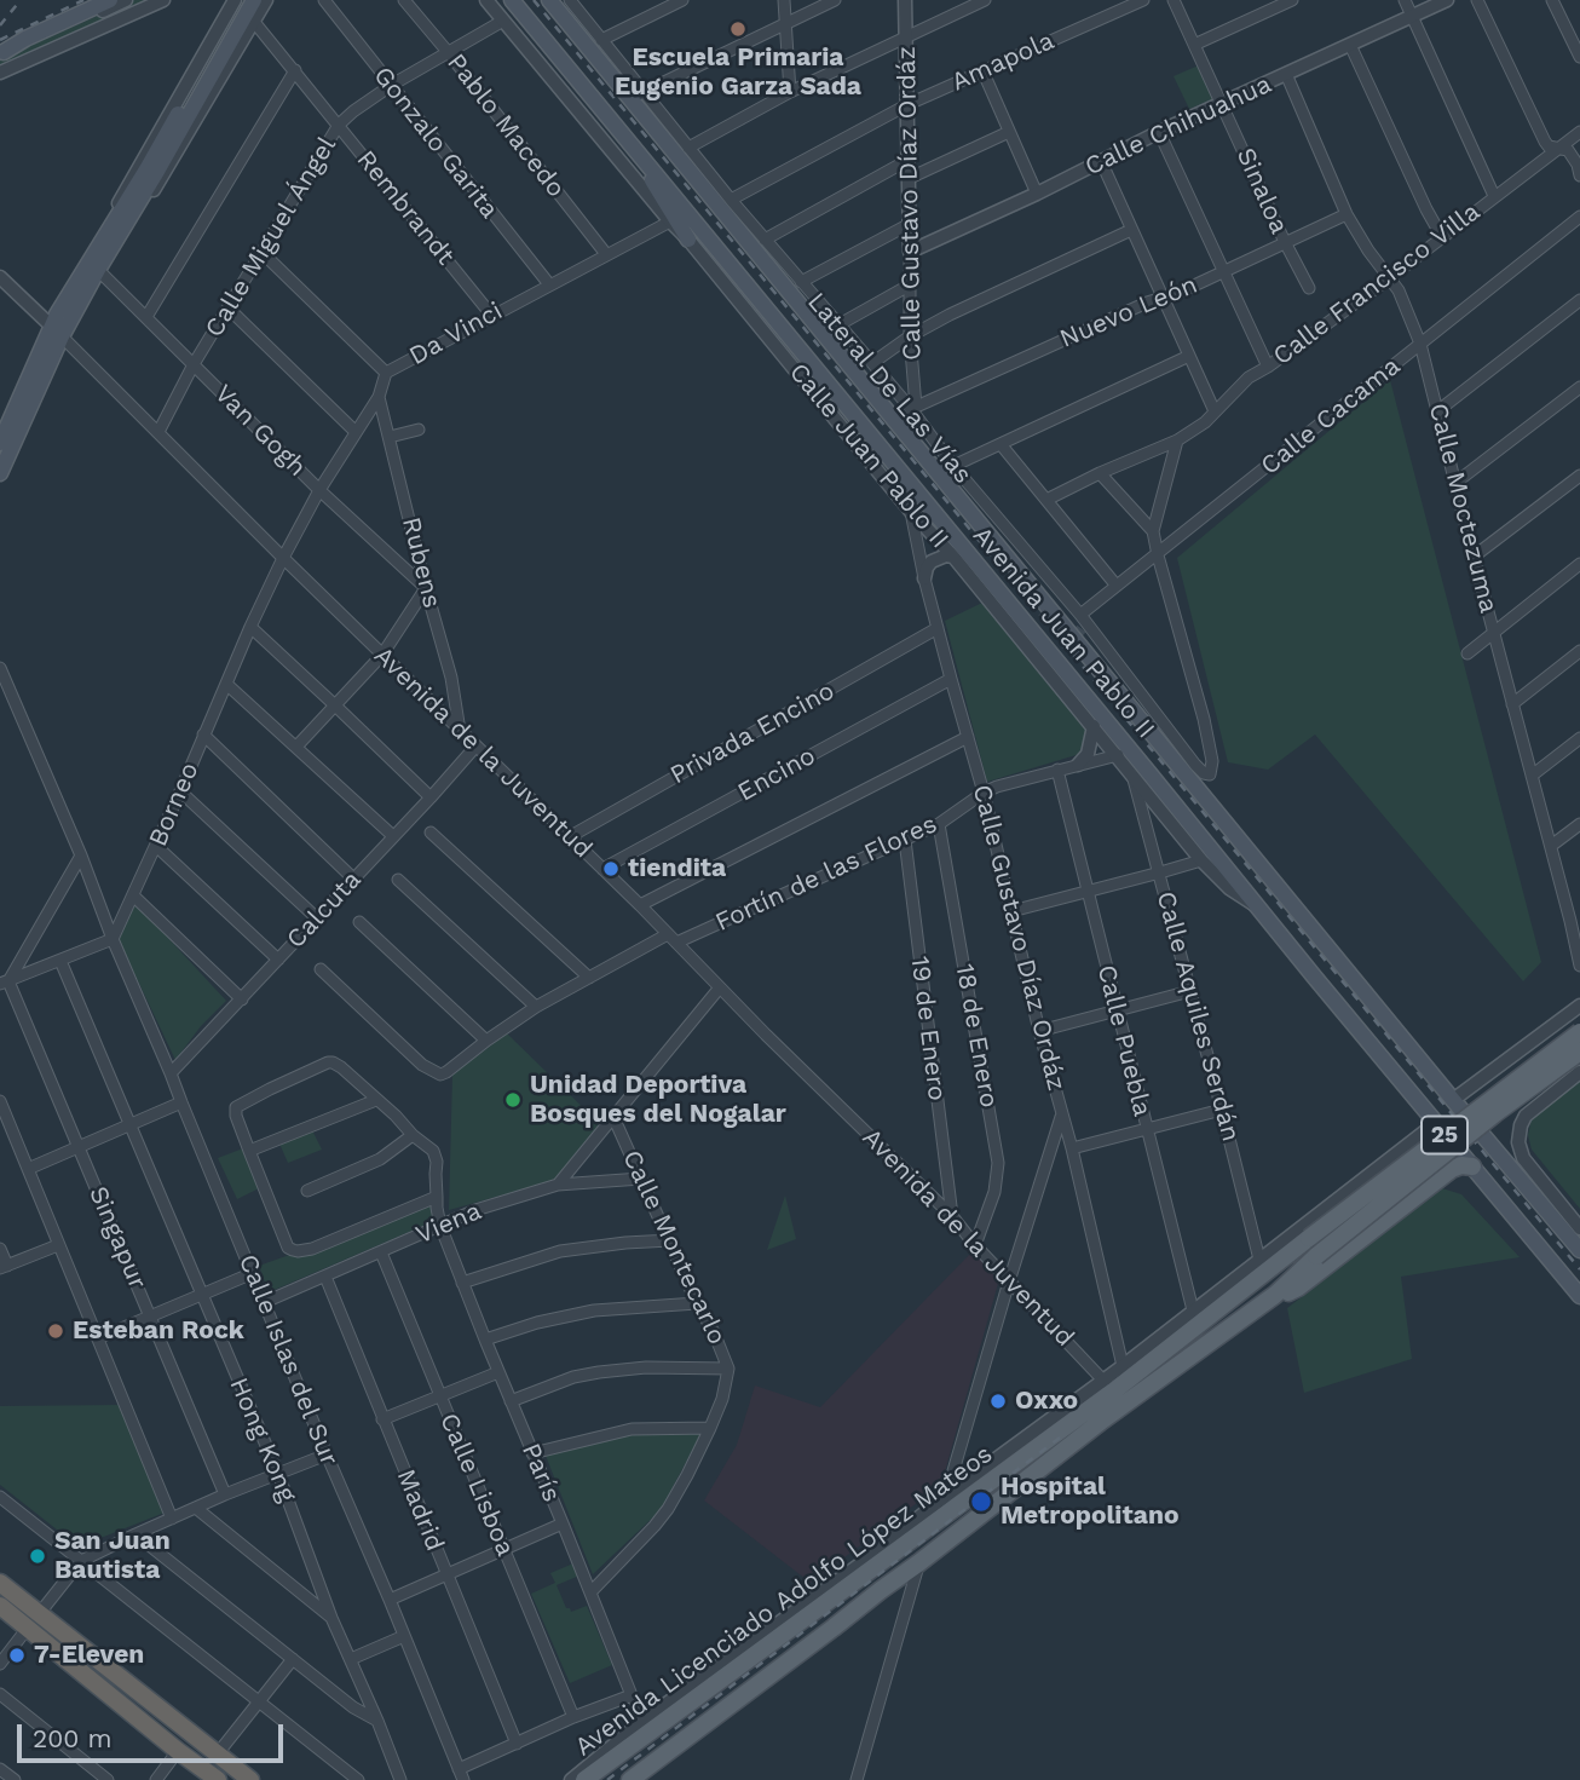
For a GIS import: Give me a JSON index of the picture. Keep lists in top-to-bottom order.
{
  "streets": {
    "main road": ["Avenida Juan Pablo II", "25", "Avenida Licenciado Adolfo López Mateos"],
    "street": [
      "Amapola",
      "Pablo Macedo",
      "Calle Chihuahua",
      "Gonzalo Garita",
      "Sinaloa",
      "Calle Gustavo Díaz Ordáz",
      "Rembrandt",
      "Calle Miguel Ángel",
      "Calle Francisco Villa",
      "Nuevo León",
      "Da Vinci",
      "Lateral De Las Vías",
      "Calle Cacama",
      "Van Gogh",
      "Calle Juan Pablo II",
      "Calle Moctezuma",
      "Rubens",
      "Privada Encino",
      "Avenida de la Juventud",
      "Encino",
      "Borneo",
      "Fortín de las Flores",
      "Calcuta",
      "Calle Aquiles Serdán",
      "19 de Enero",
      "18 de Enero",
      "Calle Puebla",
      "Viena",
      "Singapur",
      "Calle Montecarlo",
      "Calle Islas del Sur",
      "Hong Kong",
      "París",
      "Calle Lisboa",
      "Madrid"
    ]
  },
  "crossings": [
    ["Amapola", "Calle Gustavo Díaz Ordáz"],
    ["Amapola", "Lateral De Las Vías"],
    ["Pablo Macedo", "Calle Miguel Ángel"],
    ["Pablo Macedo", "Da Vinci"],
    ["Calle Chihuahua", "Sinaloa"],
    ["Calle Chihuahua", "Calle Gustavo Díaz Ordáz"],
    ["Calle Chihuahua", "Calle Moctezuma"],
    ["Gonzalo Garita", "Calle Miguel Ángel"],
    ["Gonzalo Garita", "Da Vinci"],
    ["Sinaloa", "Nuevo León"],
    ["Calle Gustavo Díaz Ordáz", "Nuevo León"],
    ["Calle Gustavo Díaz Ordáz", "Lateral De Las Vías"],
    ["Calle Gustavo Díaz Ordáz", "Calle Juan Pablo II"],
    ["Calle Gustavo Díaz Ordáz", "Privada Encino"],
    ["Calle Gustavo Díaz Ordáz", "Encino"],
    ["Calle Gustavo Díaz Ordáz", "Fortín de las Flores"],
    ["Rembrandt", "Calle Miguel Ángel"],
    ["Rembrandt", "Da Vinci"],
    ["Calle Miguel Ángel", "Van Gogh"],
    ["Calle Miguel Ángel", "Calle Juan Pablo II"],
    ["Calle Miguel Ángel", "Avenida de la Juventud"],
    ["Calle Francisco Villa", "Calle Moctezuma"],
    ["Nuevo León", "Lateral De Las Vías"],
    ["Nuevo León", "Calle Moctezuma"],
    ["Da Vinci", "Van Gogh"],
    ["Da Vinci", "Calle Juan Pablo II"],
    ["Da Vinci", "Rubens"],
    ["Da Vinci", "Avenida de la Juventud"],
    ["Da Vinci", "Borneo"],
    ["Lateral De Las Vías", "Calle Cacama"],
    ["Lateral De Las Vías", "Avenida Juan Pablo II"],
    ["Calle Cacama", "Calle Moctezuma"],
    ["Van Gogh", "Rubens"],
    ["Calle Juan Pablo II", "Avenida Juan Pablo II"],
    ["Calle Juan Pablo II", "Fortín de las Flores"],
    ["Calle Juan Pablo II", "Calle Aquiles Serdán"],
    ["Rubens", "Avenida de la Juventud"],
    ["Privada Encino", "Avenida de la Juventud"],
    ["Avenida de la Juventud", "Encino"],
    ["Avenida de la Juventud", "Borneo"],
    ["Avenida de la Juventud", "Fortín de las Flores"],
    ["Avenida de la Juventud", "Calcuta"],
    ["Avenida de la Juventud", "19 de Enero"],
    ["Avenida de la Juventud", "18 de Enero"],
    ["Avenida de la Juventud", "Avenida Licenciado Adolfo López Mateos"],
    ["Borneo", "Calle Islas del Sur"],
    ["Fortín de las Flores", "19 de Enero"],
    ["Fortín de las Flores", "18 de Enero"],
    ["Fortín de las Flores", "Calle Puebla"],
    ["Calcuta", "Calle Islas del Sur"],
    ["Viena", "Calle Montecarlo"],
    ["Viena", "Calle Islas del Sur"],
    ["Viena", "París"],
    ["Viena", "Calle Lisboa"],
    ["Viena", "Madrid"],
    ["Calle Montecarlo", "París"]
  ],
  "places": [
    "Escuela Primaria Eugenio Garza Sada",
    "tiendita",
    "Unidad Deportiva Bosques del Nogalar",
    "Esteban Rock",
    "Oxxo",
    "Hospital Metropolitano",
    "San Juan Bautista",
    "7-Eleven"
  ],
  "scale_bar": "200 m"
}
